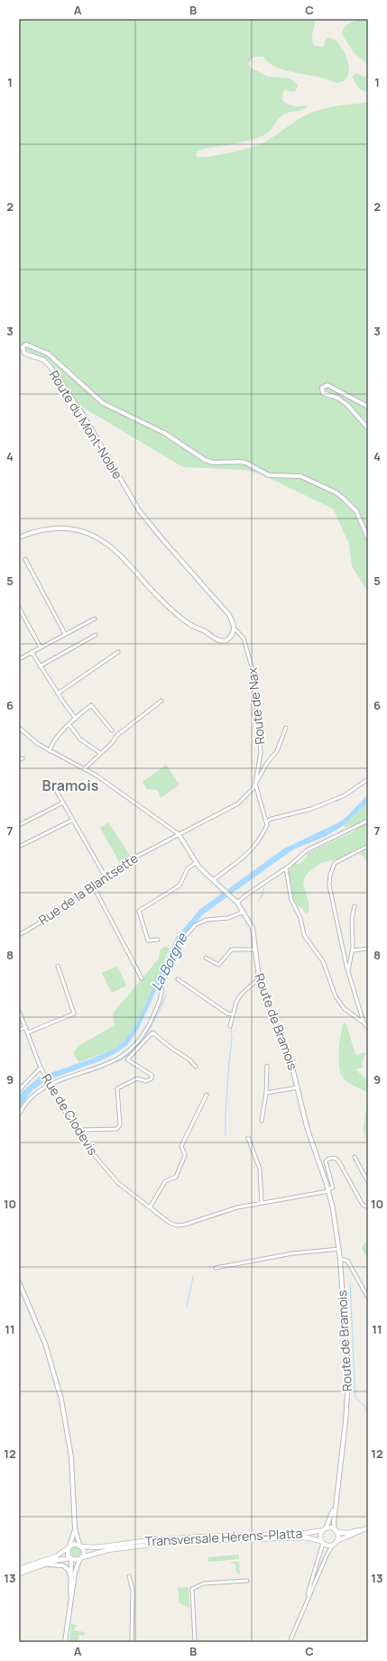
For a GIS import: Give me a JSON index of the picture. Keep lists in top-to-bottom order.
{
  "streets": {
    "main road": ["Transversale Hérens-Platta"],
    "street": [
      "Route du Mont-Noble",
      "Route de Nax",
      "Rue de la Blantsette",
      "Route de Bramois",
      "Rue de Clodevis"
    ]
  },
  "crossings": [
    ["Route de Nax", "Rue de la Blantsette"],
    ["Rue de la Blantsette", "Route de Bramois"],
    ["Route de Bramois", "Transversale Hérens-Platta"]
  ],
  "districts": ["Bramois"],
  "water": ["La Borgne"],
  "grid": {
    "columns": ["A", "B", "C"],
    "rows": [
      "1",
      "2",
      "3",
      "4",
      "5",
      "6",
      "7",
      "8",
      "9",
      "10",
      "11",
      "12",
      "13"
    ]
  }
}
